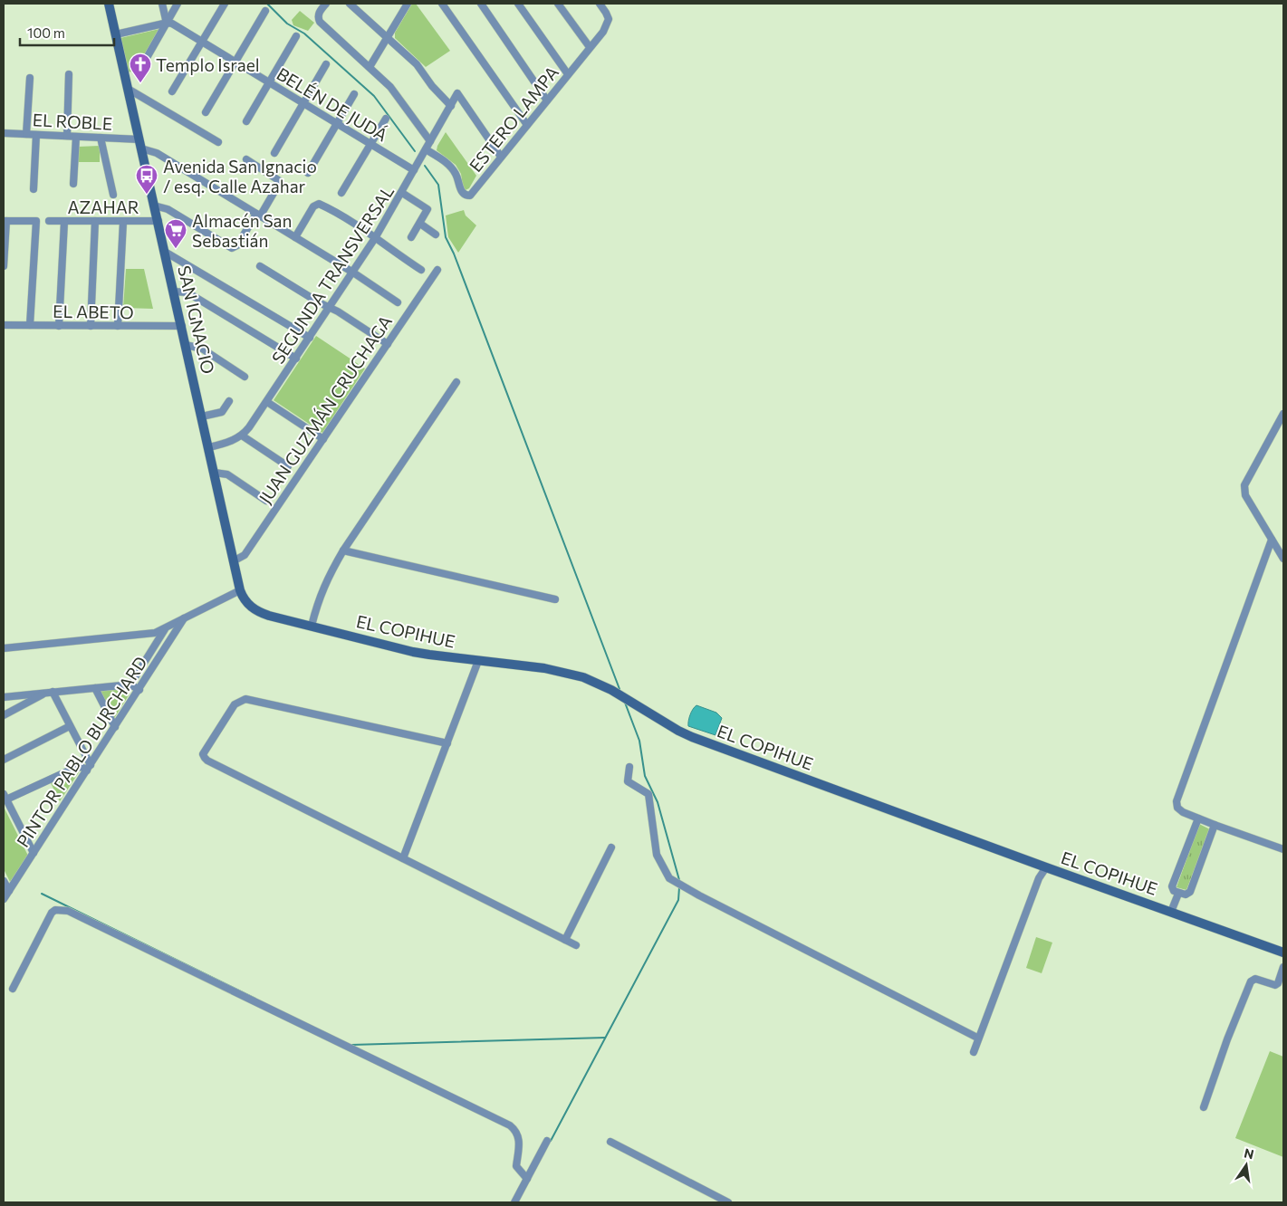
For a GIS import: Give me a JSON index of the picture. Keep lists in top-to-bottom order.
{
  "streets": {
    "main road": ["SAN IGNACIO", "EL COPIHUE"],
    "street": [
      "BELÉN DE JUDÁ",
      "ESTERO LAMPA",
      "EL ROBLE",
      "AZAHAR",
      "SEGUNDA TRANSVERSAL",
      "EL ABETO",
      "JUAN GUZMÁN CRUCHAGA",
      "PINTOR PABLO BURCHARD"
    ]
  },
  "crossings": [
    ["BELÉN DE JUDÁ", "SEGUNDA TRANSVERSAL"],
    ["ESTERO LAMPA", "SEGUNDA TRANSVERSAL"],
    ["EL ROBLE", "SEGUNDA TRANSVERSAL"],
    ["EL ROBLE", "SAN IGNACIO"],
    ["AZAHAR", "SAN IGNACIO"],
    ["SEGUNDA TRANSVERSAL", "SAN IGNACIO"],
    ["EL ABETO", "SAN IGNACIO"],
    ["SAN IGNACIO", "JUAN GUZMÁN CRUCHAGA"],
    ["SAN IGNACIO", "EL COPIHUE"]
  ],
  "places": {
    "church": ["Templo Israel"],
    "bus stop": ["Avenida San Ignacio / esq. Calle Azahar"],
    "supermarket": ["Almacén San Sebastián"]
  },
  "scale_bar": "100 m",
  "north": "top"
}
